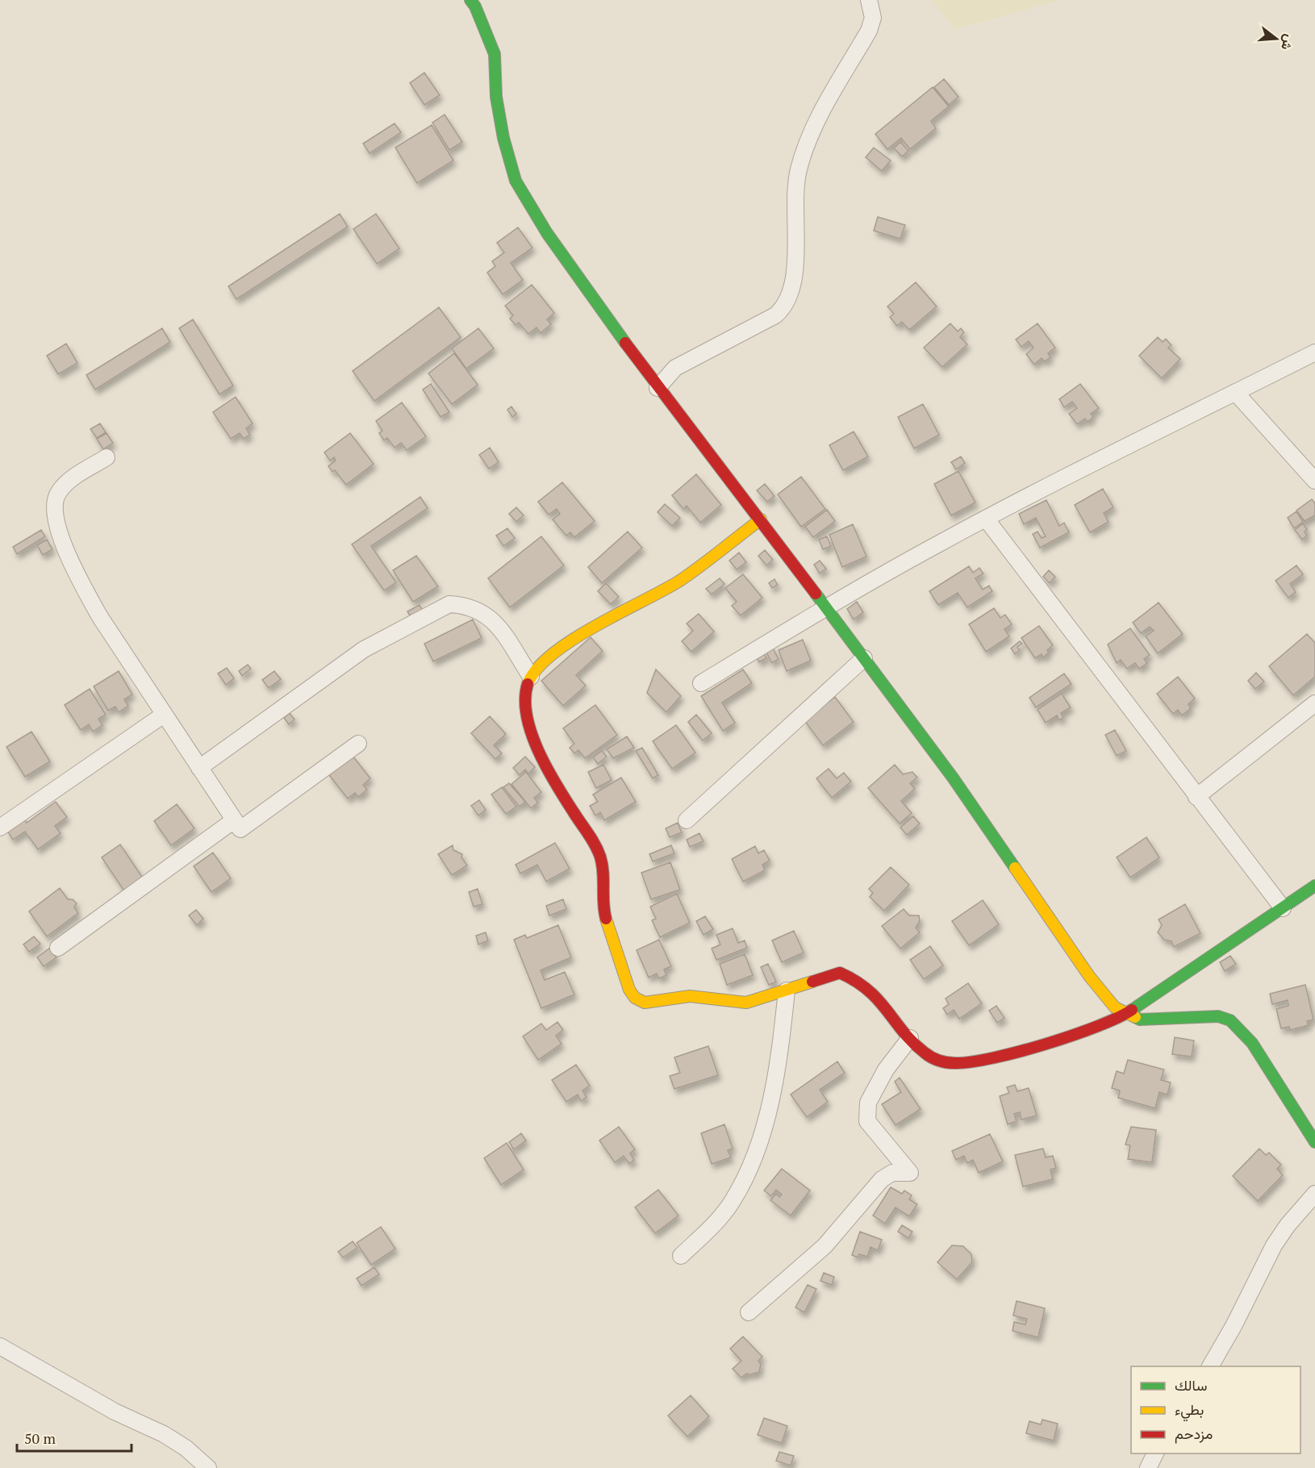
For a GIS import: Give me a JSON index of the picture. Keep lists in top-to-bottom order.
{
  "legend": ["سالك", "بطيء", "مزدحم"],
  "scale_bar": "50 m",
  "north": "right"
}
